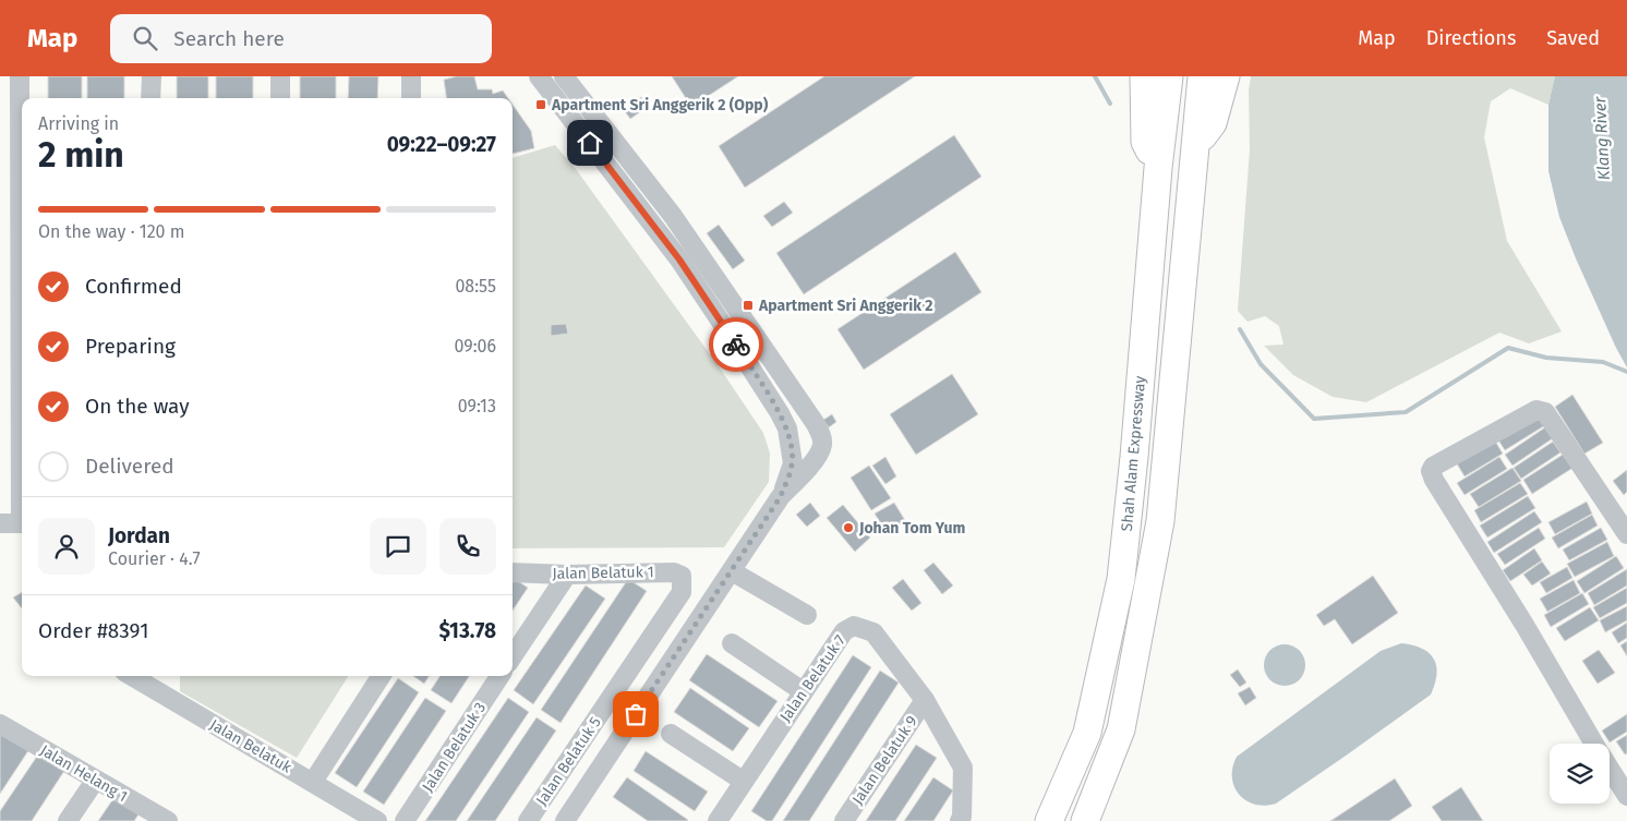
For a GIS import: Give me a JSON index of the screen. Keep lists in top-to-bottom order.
{
  "streets": {
    "highway": ["Shah Alam Expressway"],
    "street": [
      "Jalan Belatuk 1",
      "Jalan Belatuk 7",
      "Jalan Belatuk",
      "Jalan Belatuk 3",
      "Jalan Belatuk 9",
      "Jalan Belatuk 5",
      "Jalan Helang 1"
    ]
  },
  "crossings": [
    ["Jalan Belatuk 1", "Jalan Belatuk 5"],
    ["Jalan Belatuk 7", "Jalan Belatuk 9"]
  ],
  "water": ["Klang River"],
  "places": {
    "transit": ["Apartment Sri Anggerik 2 (Opp)", "Apartment Sri Anggerik 2"],
    "other": ["Johan Tom Yum"]
  },
  "page": {
    "header": "Map",
    "search": "Search here",
    "nav": ["Map", "Directions", "Saved"],
    "heading": ["2 min", "Arriving in", "09:22–09:27"],
    "panel": [
      "Jordan",
      "Courier · 4.7",
      "Order #8391",
      "$13.78"
    ],
    "bar": "On the way · 120 m",
    "list": [
      ["Confirmed", "08:55"],
      ["Preparing", "09:06"],
      ["On the way", "09:13"],
      "Delivered"
    ]
  }
}
